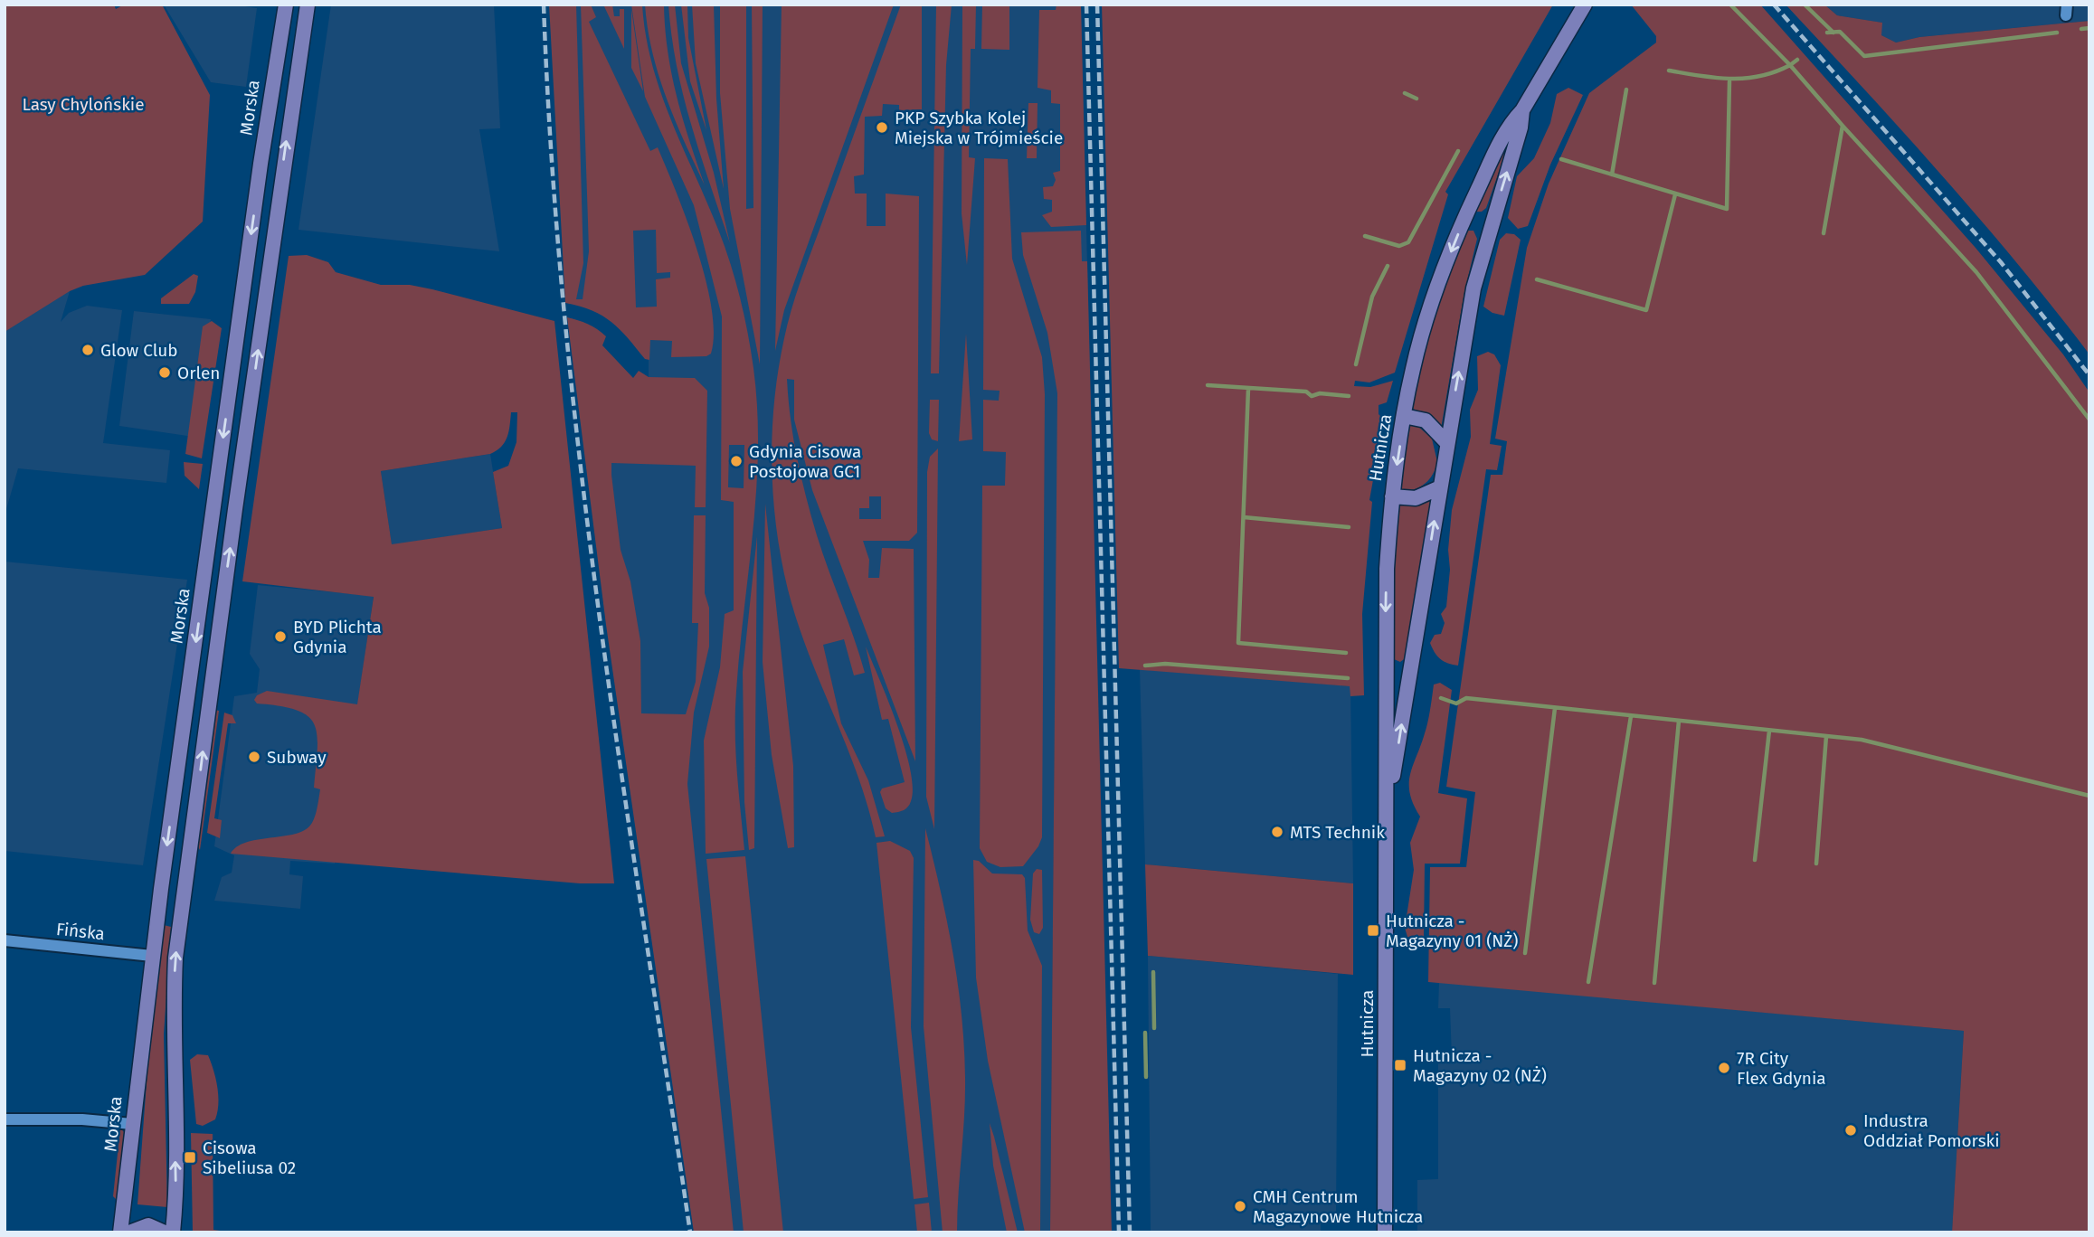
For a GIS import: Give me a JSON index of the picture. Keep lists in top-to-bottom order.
{
  "streets": {
    "main road": ["Morska", "Hutnicza"],
    "street": ["Fińska"]
  },
  "crossings": [
    ["Morska", "Fińska"]
  ],
  "parks": ["Lasy Chylońskie"],
  "places": {
    "other": [
      "PKP Szybka Kolej Miejska w Trójmieście",
      "Glow Club",
      "Orlen",
      "Gdynia Cisowa Postojowa GC1",
      "BYD Plichta Gdynia",
      "Subway",
      "MTS Technik",
      "7R City Flex Gdynia",
      "Industra Oddział Pomorski",
      "CMH Centrum Magazynowe Hutnicza"
    ],
    "transit": ["Hutnicza - Magazyny 01 (NŻ)", "Hutnicza - Magazyny 02 (NŻ)", "Cisowa Sibeliusa 02"]
  }
}
